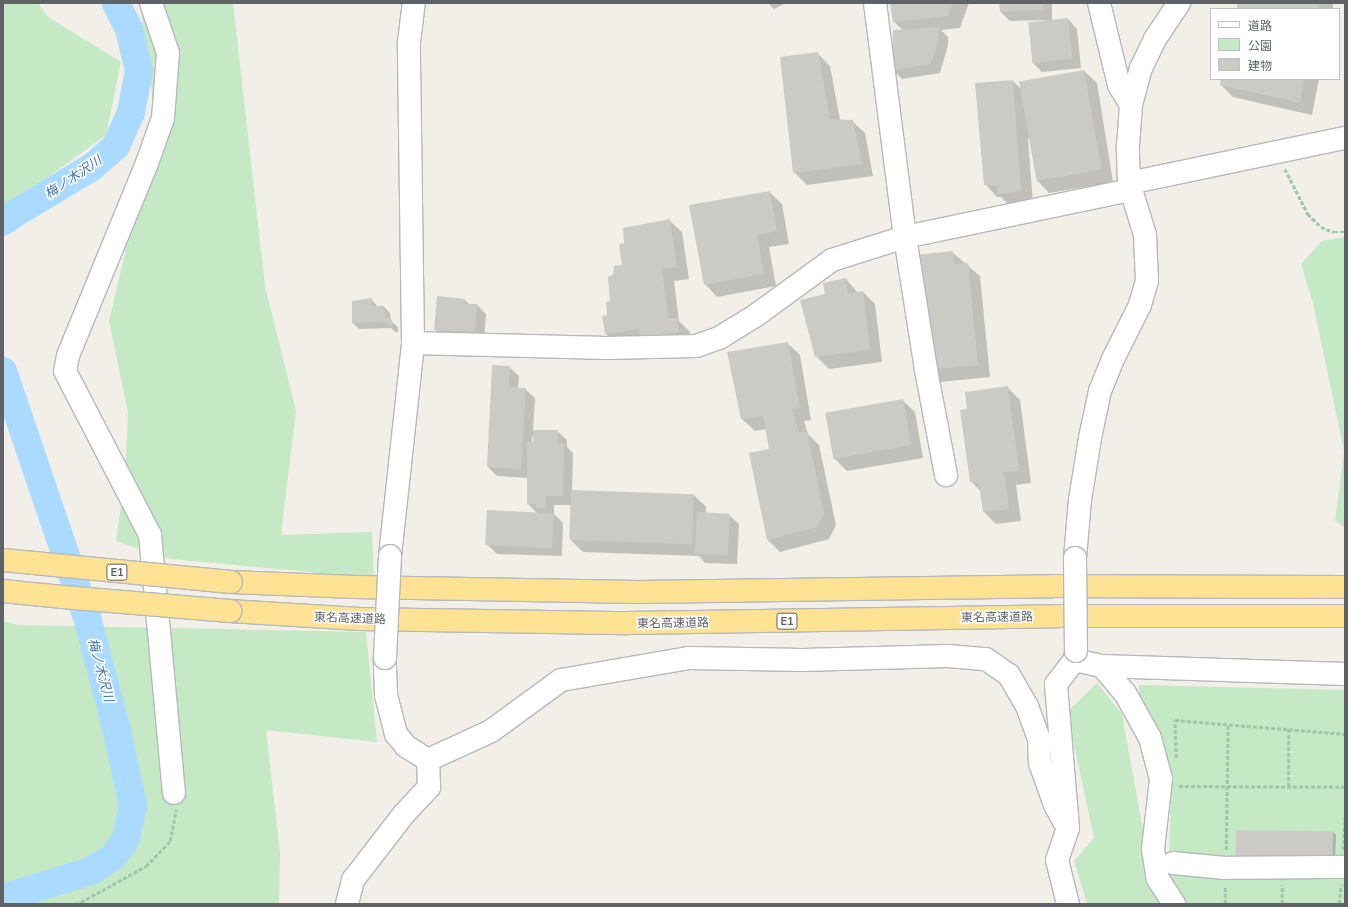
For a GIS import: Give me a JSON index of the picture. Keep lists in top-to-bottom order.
{
  "streets": {
    "highway": ["E1", "東名高速道路"]
  },
  "water": ["梅ノ木沢川"],
  "legend": ["道路", "公園", "建物"]
}
